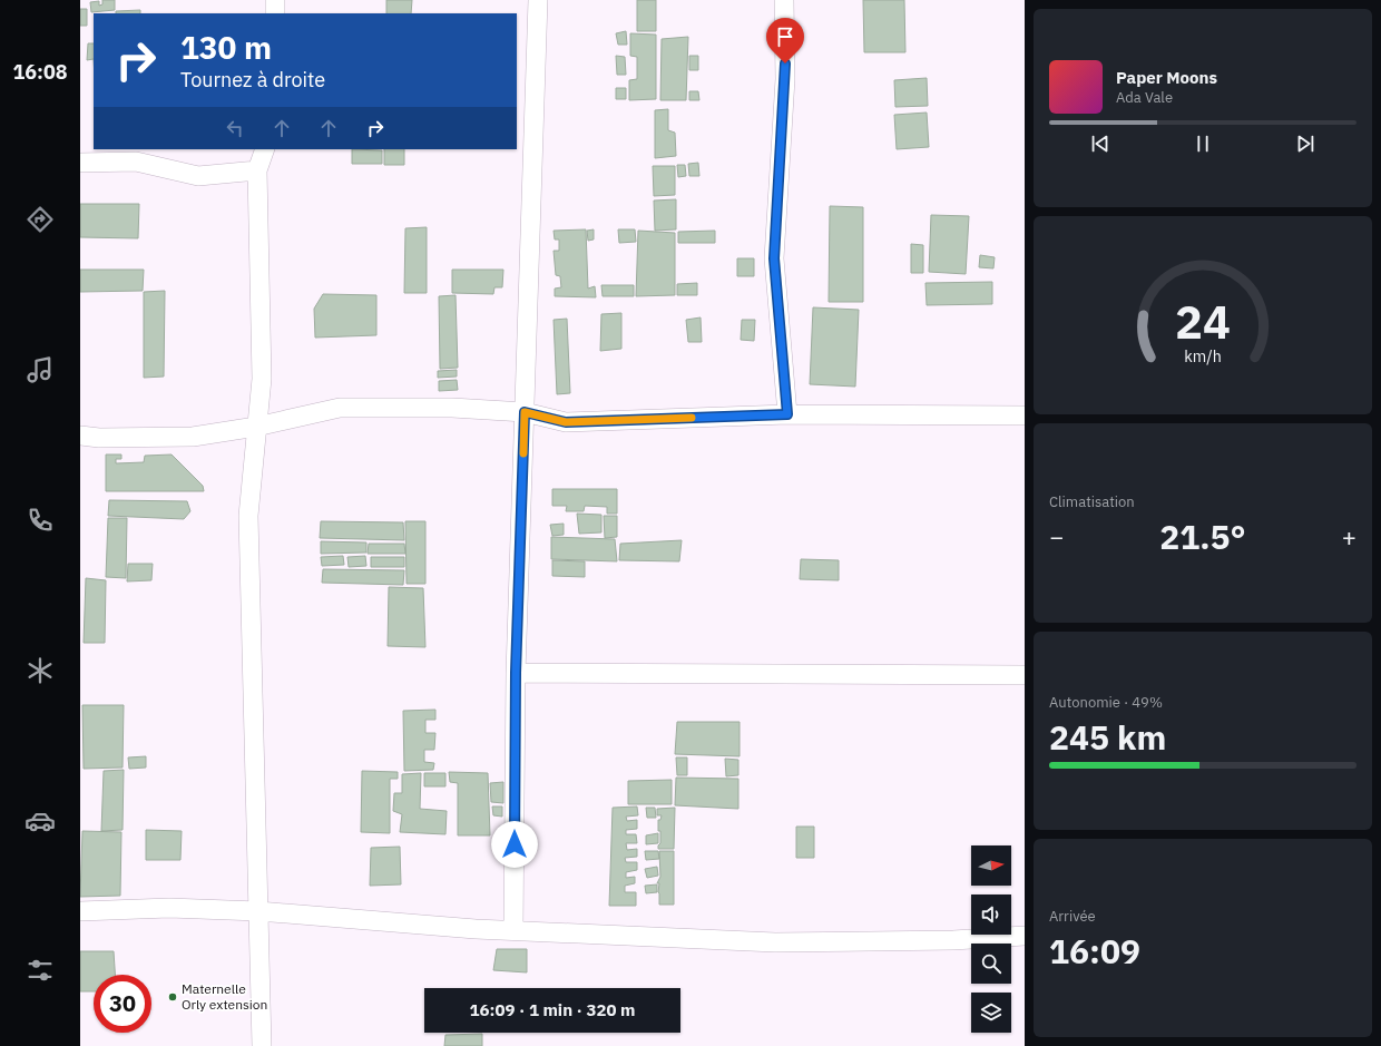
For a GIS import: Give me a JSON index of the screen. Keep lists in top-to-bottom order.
{
  "places": ["Maternelle Orly extension"],
  "north": "right",
  "page": {
    "tabs": "16:08",
    "turn": ["130 m", "Tournez à droite"],
    "song": ["Paper Moons", "Ada Vale"],
    "tile": [
      "Climatisation",
      ["Autonomie · 49%", "245 km"],
      ["Arrivée", "16:09"]
    ],
    "heat": ["−", "21.5°", "+"],
    "limit": "30",
    "trip": "16:09 · 1 min · 320 m",
    "gauge": ["24", "km/h"]
  }
}
